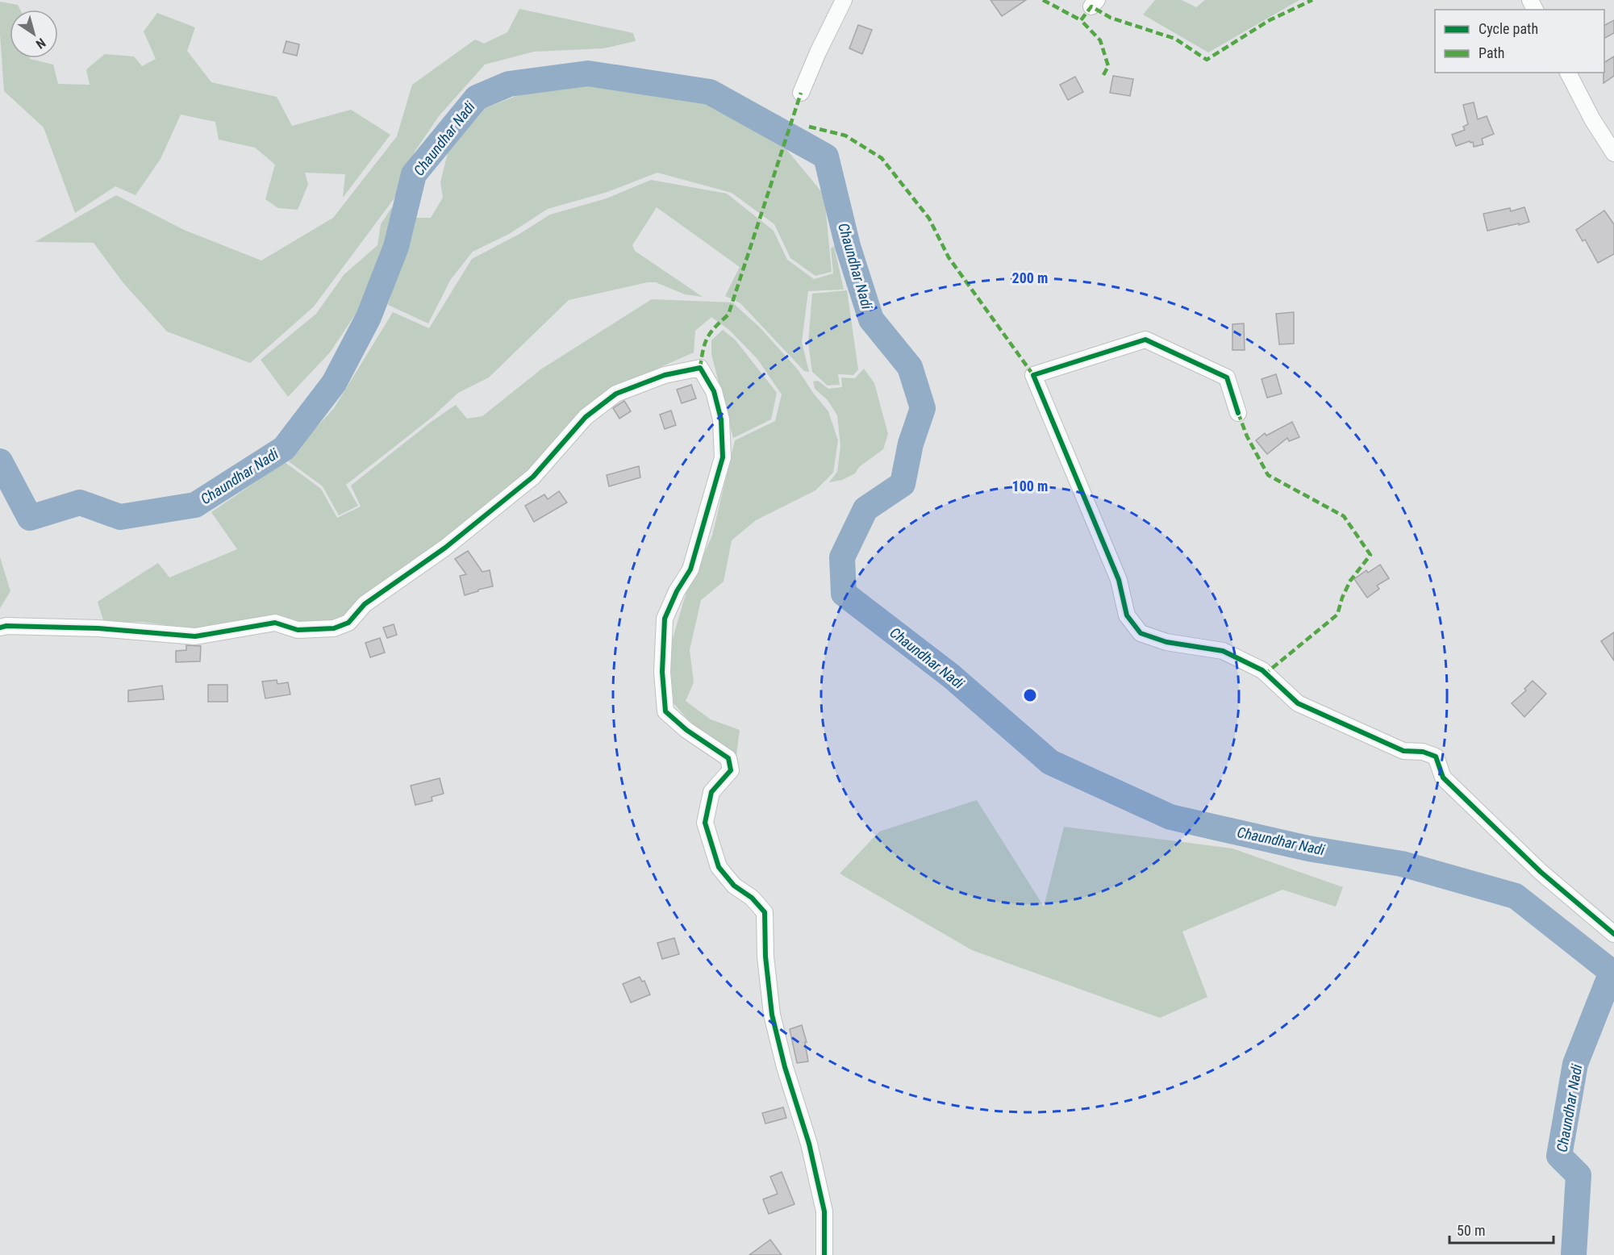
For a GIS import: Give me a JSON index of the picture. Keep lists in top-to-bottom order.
{
  "water": ["Chaundhar Nadi"],
  "legend": ["Cycle path", "Path"],
  "scale_bar": "50 m",
  "north": "bottom right",
  "rings": ["200 m", "100 m"]
}
